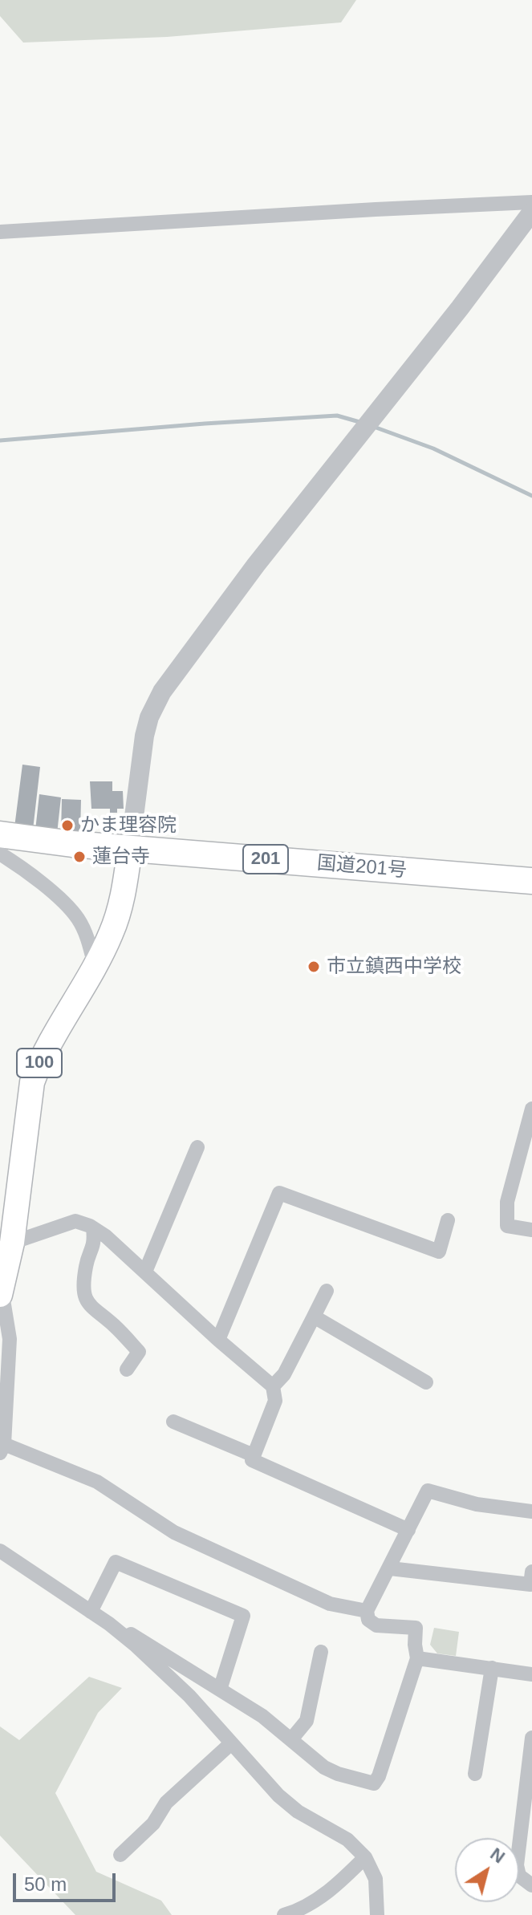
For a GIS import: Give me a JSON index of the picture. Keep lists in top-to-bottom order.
{
  "streets": {
    "highway": ["201", "国道201号"],
    "main road": ["100"]
  },
  "crossings": [
    ["国道201号", "100"]
  ],
  "places": ["かま理容院", "蓮台寺", "市立鎮西中学校"],
  "scale_bar": "50 m",
  "north": "top right"
}
